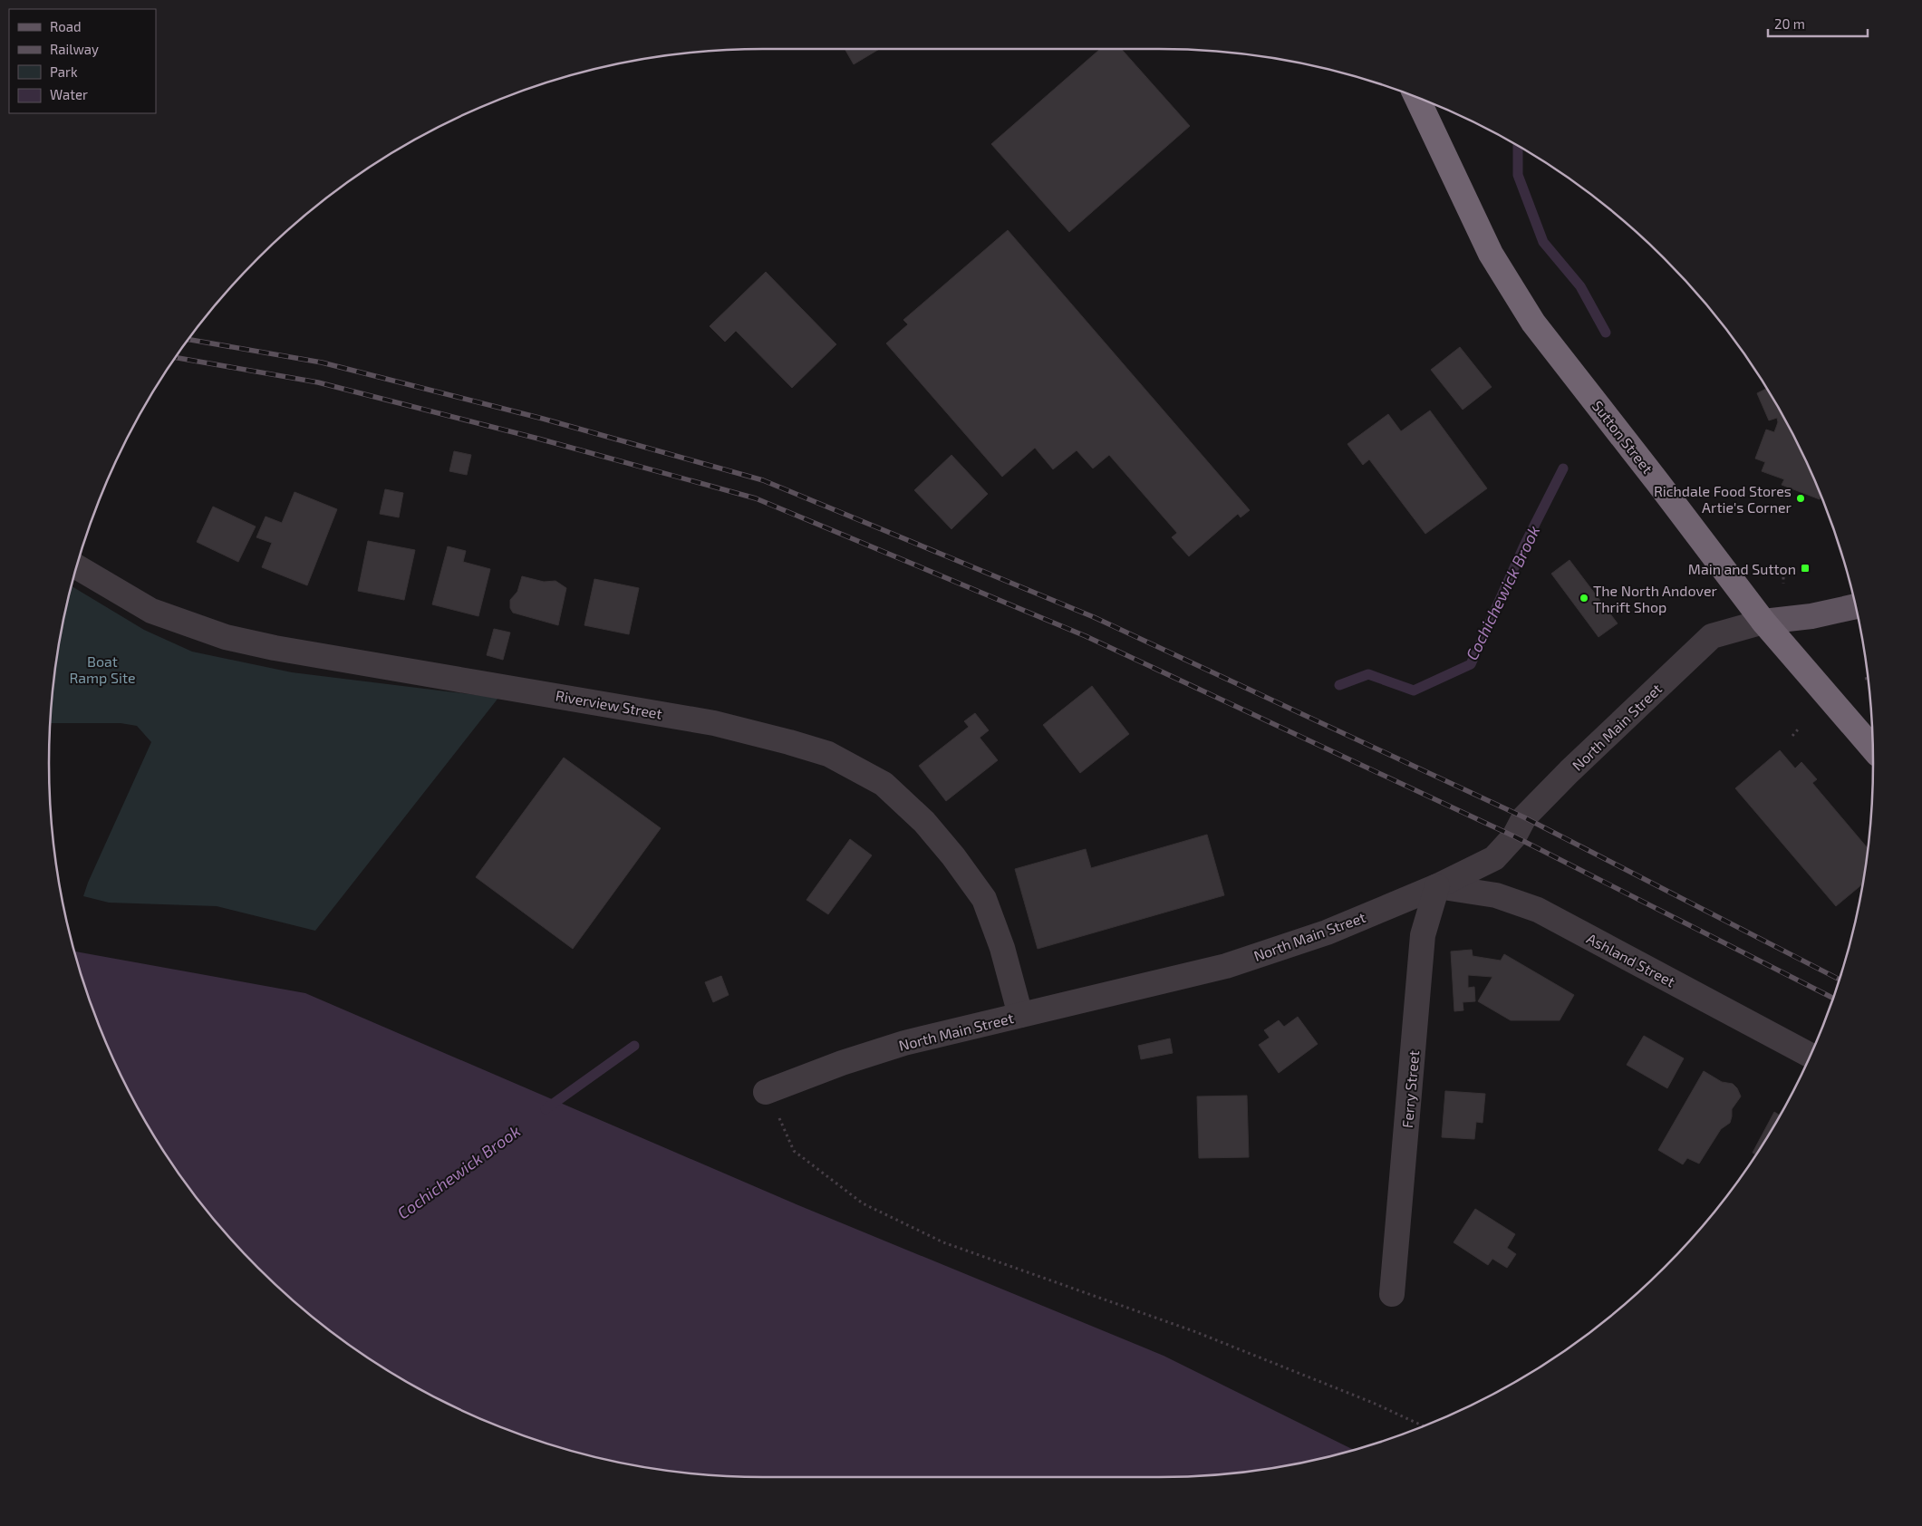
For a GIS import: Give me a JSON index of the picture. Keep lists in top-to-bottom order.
{
  "streets": {
    "highway": ["Sutton Street"],
    "street": [
      "Riverview Street",
      "North Main Street",
      "Ashland Street",
      "Ferry Street"
    ]
  },
  "crossings": [
    ["Sutton Street", "North Main Street"],
    ["Riverview Street", "North Main Street"],
    ["North Main Street", "Ashland Street"],
    ["North Main Street", "Ferry Street"],
    ["Ashland Street", "Ferry Street"]
  ],
  "water": ["Cochichewick Brook"],
  "parks": ["Boat Ramp Site"],
  "places": {
    "other": ["Richdale Food Stores Artie's Corner", "The North Andover Thrift Shop"],
    "transit": ["Main and Sutton"]
  },
  "legend": [
    "Road",
    "Railway",
    "Park",
    "Water"
  ],
  "scale_bar": "20 m"
}
